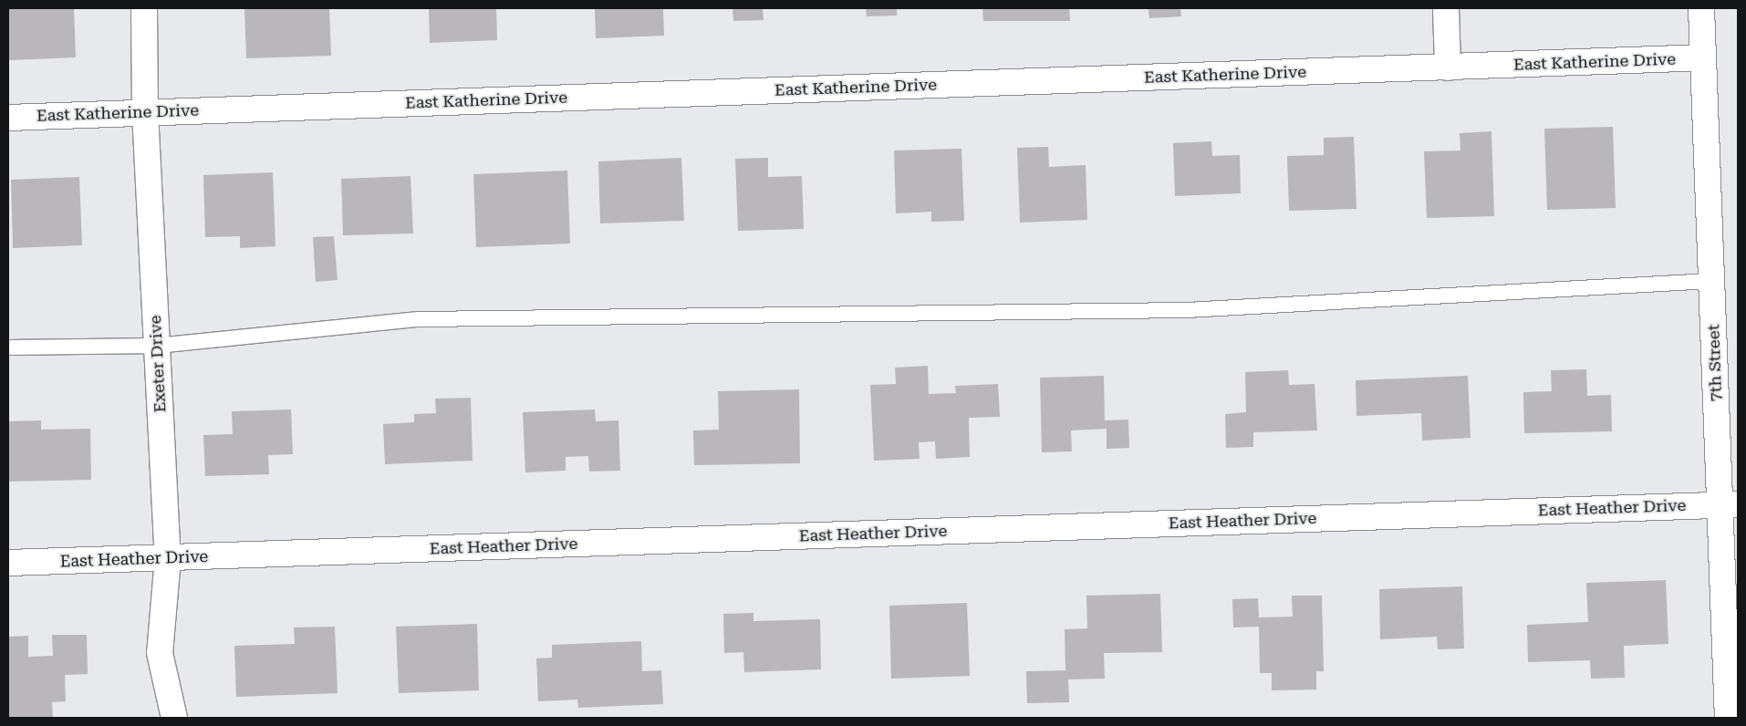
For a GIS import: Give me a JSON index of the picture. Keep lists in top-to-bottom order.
{
  "streets": {
    "street": [
      "East Katherine Drive",
      "7th Street",
      "Exeter Drive",
      "East Heather Drive"
    ]
  },
  "crossings": [
    ["East Katherine Drive", "7th Street"],
    ["East Katherine Drive", "Exeter Drive"],
    ["7th Street", "East Heather Drive"],
    ["Exeter Drive", "East Heather Drive"]
  ]
}
